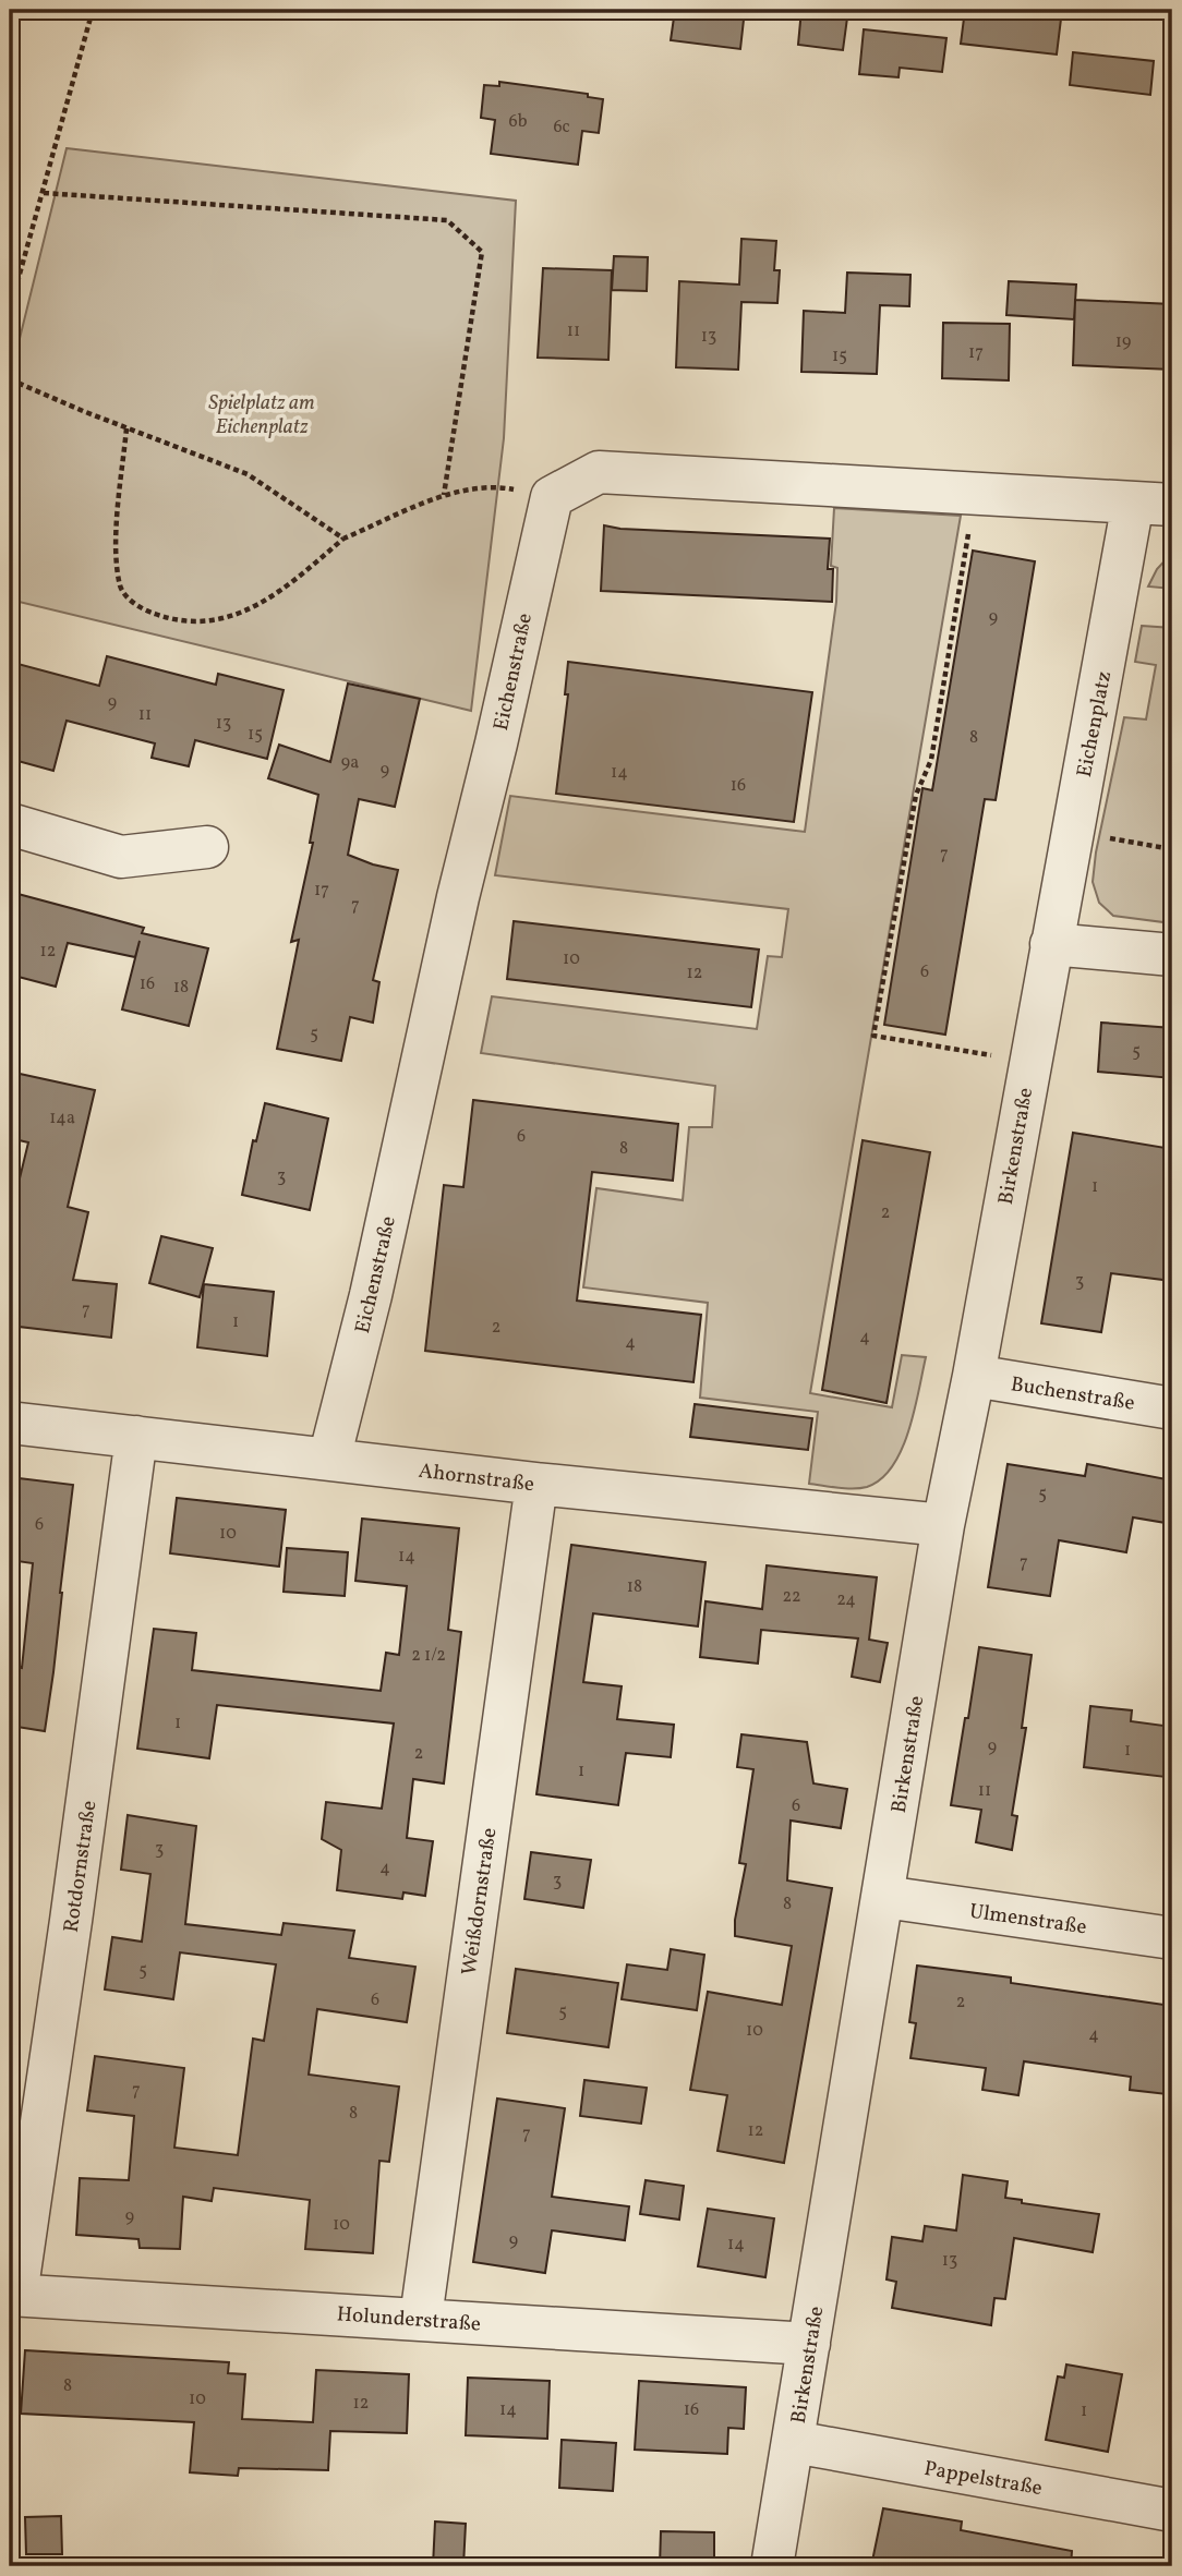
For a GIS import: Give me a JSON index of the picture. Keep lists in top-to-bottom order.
{
  "streets": {
    "street": [
      "Eichenstraße",
      "Eichenplatz",
      "Birkenstraße",
      "Buchenstraße",
      "Ahornstraße",
      "Rotdornstraße",
      "Weißdornstraße",
      "Ulmenstraße",
      "Holunderstraße",
      "Pappelstraße"
    ]
  },
  "crossings": [
    ["Eichenstraße", "Ahornstraße"],
    ["Eichenplatz", "Birkenstraße"],
    ["Birkenstraße", "Buchenstraße"],
    ["Birkenstraße", "Ahornstraße"],
    ["Birkenstraße", "Ulmenstraße"],
    ["Birkenstraße", "Holunderstraße"],
    ["Birkenstraße", "Pappelstraße"],
    ["Ahornstraße", "Rotdornstraße"],
    ["Ahornstraße", "Weißdornstraße"],
    ["Rotdornstraße", "Holunderstraße"],
    ["Weißdornstraße", "Holunderstraße"]
  ],
  "parks": ["Spielplatz am Eichenplatz"],
  "house_numbers": [
    "6b",
    "6c",
    "11",
    "13",
    "19",
    "17",
    "15",
    "9",
    "9",
    "11",
    "13",
    "15",
    "8",
    "9a",
    "9",
    "14",
    "16",
    "7",
    "17",
    "7",
    "12",
    "10",
    "6",
    "12",
    "16",
    "18",
    "5",
    "5",
    "14a",
    "6",
    "8",
    "3",
    "1",
    "2",
    "3",
    "7",
    "1",
    "2",
    "4",
    "4",
    "5",
    "6",
    "10",
    "14",
    "7",
    "18",
    "22",
    "24",
    "2 1/2",
    "1",
    "9",
    "1",
    "2",
    "1",
    "11",
    "6",
    "3",
    "4",
    "3",
    "8",
    "5",
    "6",
    "2",
    "5",
    "10",
    "4",
    "7",
    "8",
    "12",
    "7",
    "9",
    "10",
    "9",
    "14",
    "13",
    "8",
    "10",
    "12",
    "14",
    "16",
    "1"
  ]
}
